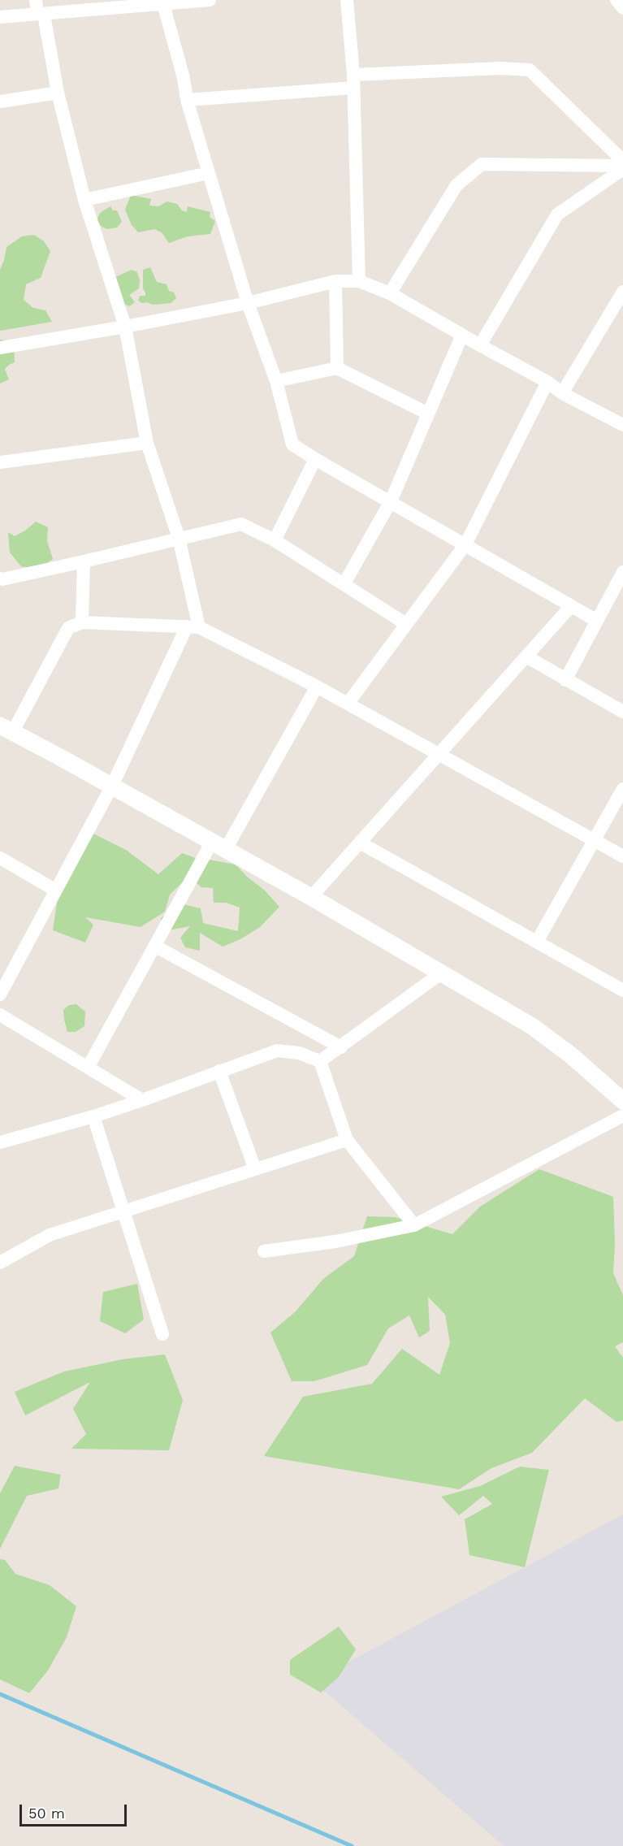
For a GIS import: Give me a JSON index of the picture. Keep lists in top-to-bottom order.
{
  "scale_bar": "50 m"
}
